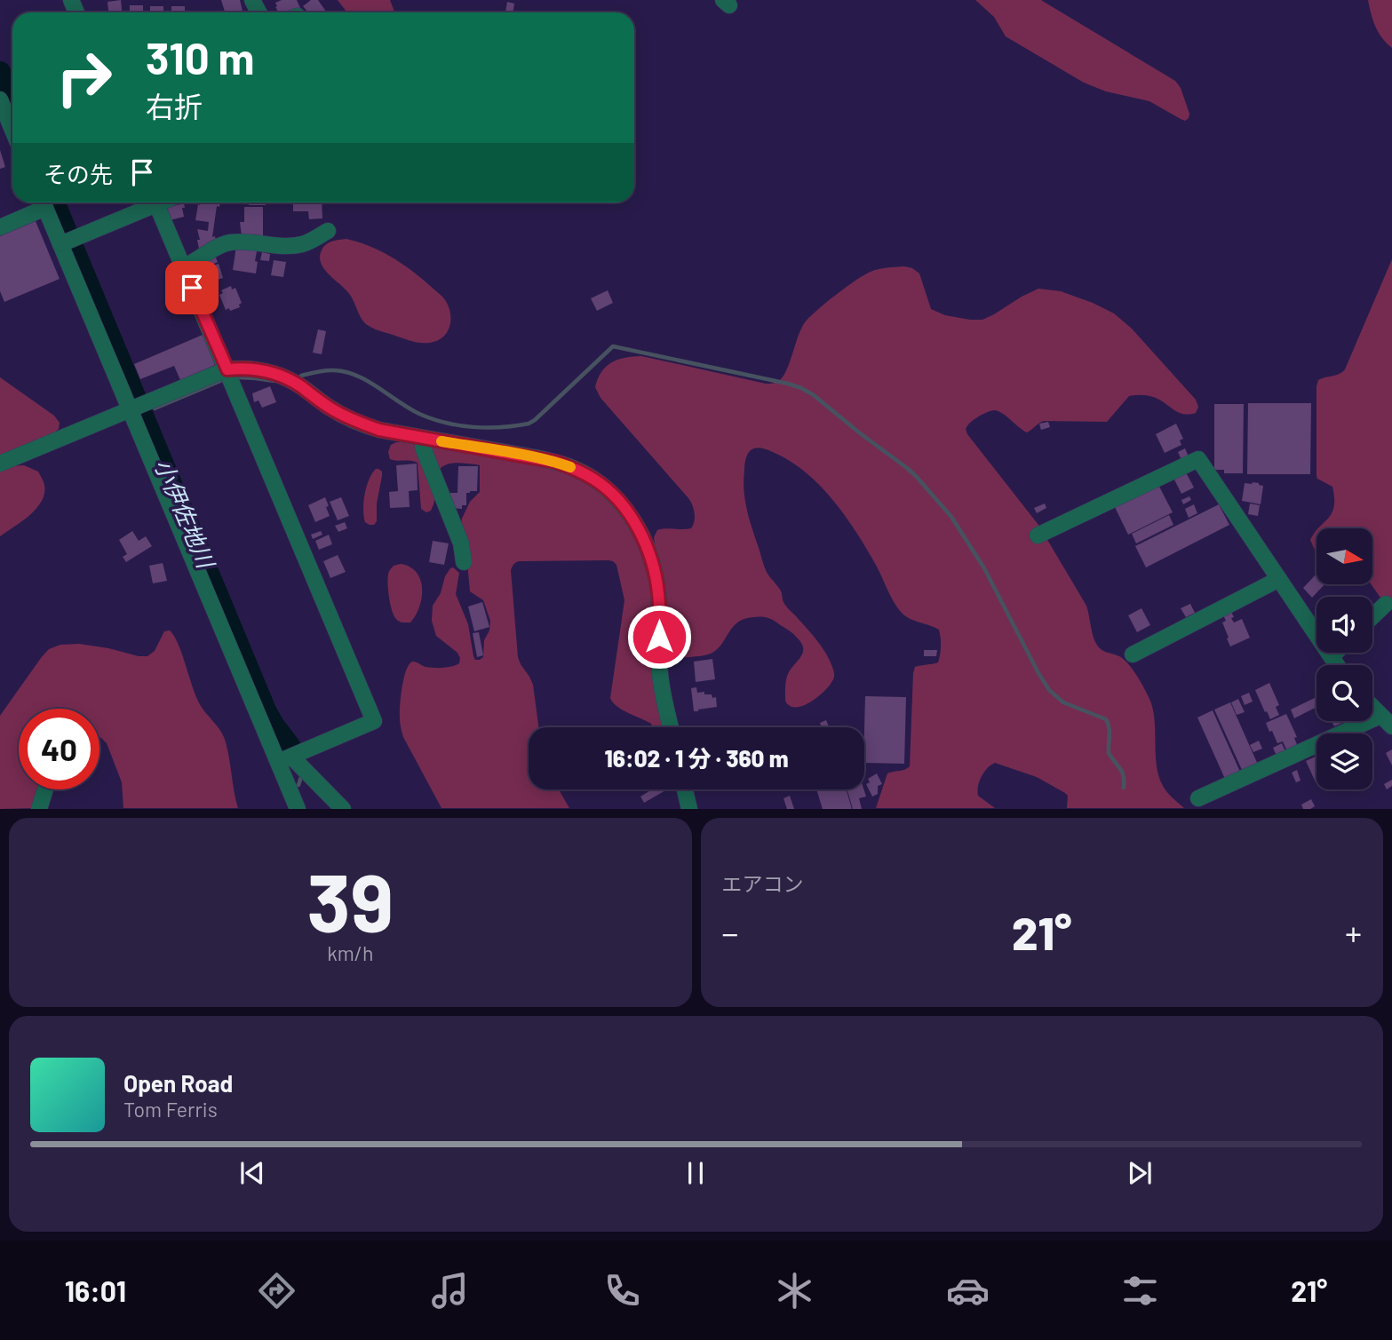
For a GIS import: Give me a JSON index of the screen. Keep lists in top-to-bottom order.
{
  "water": ["小伊佐地川"],
  "north": "right",
  "page": {
    "turn": ["310 m", "右折"],
    "then": "その先",
    "limit": "40",
    "trip": "16:02 · 1 分 · 360 m",
    "tile": [
      ["39", "km/h"],
      "エアコン"
    ],
    "heat": ["−", "21°", "+"],
    "song": ["Open Road", "Tom Ferris"],
    "tabs": ["16:01", "21°"]
  }
}
